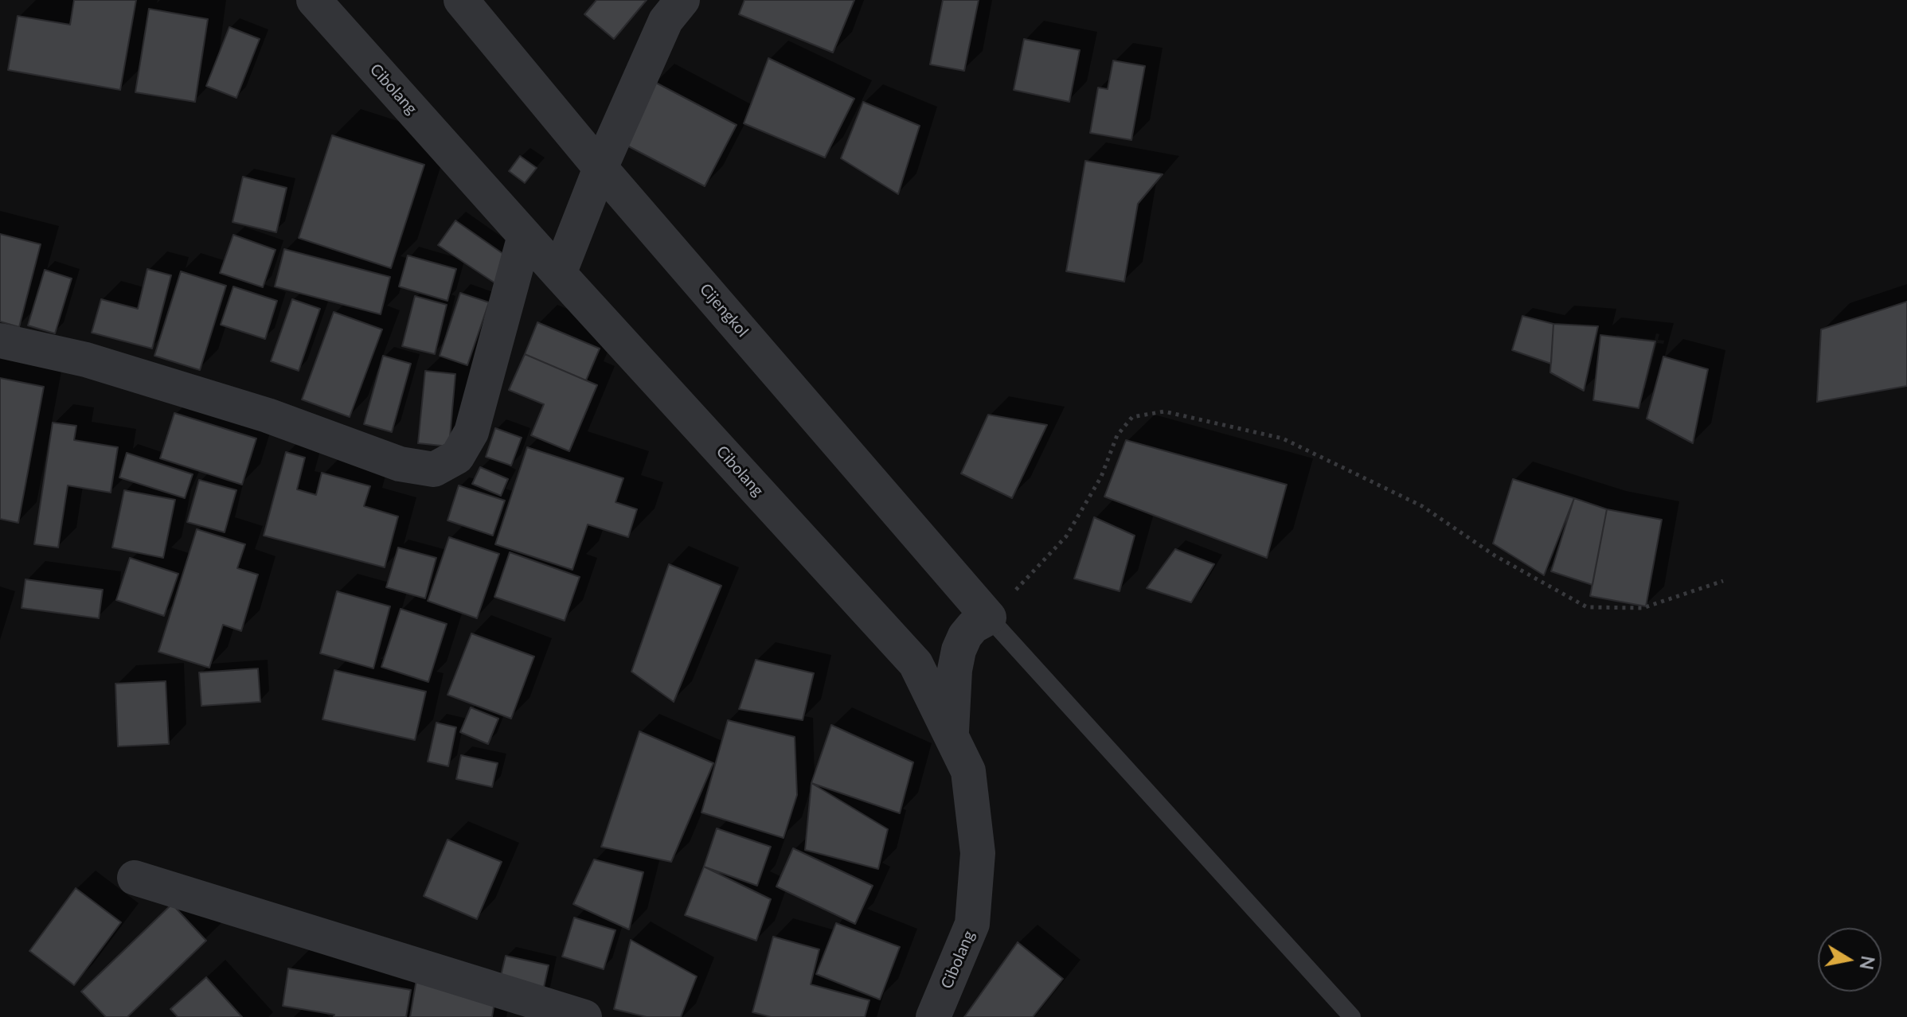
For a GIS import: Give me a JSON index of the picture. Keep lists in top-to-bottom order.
{
  "streets": {
    "street": ["Cibolang", "Cijengkol"]
  },
  "north": "right"
}
